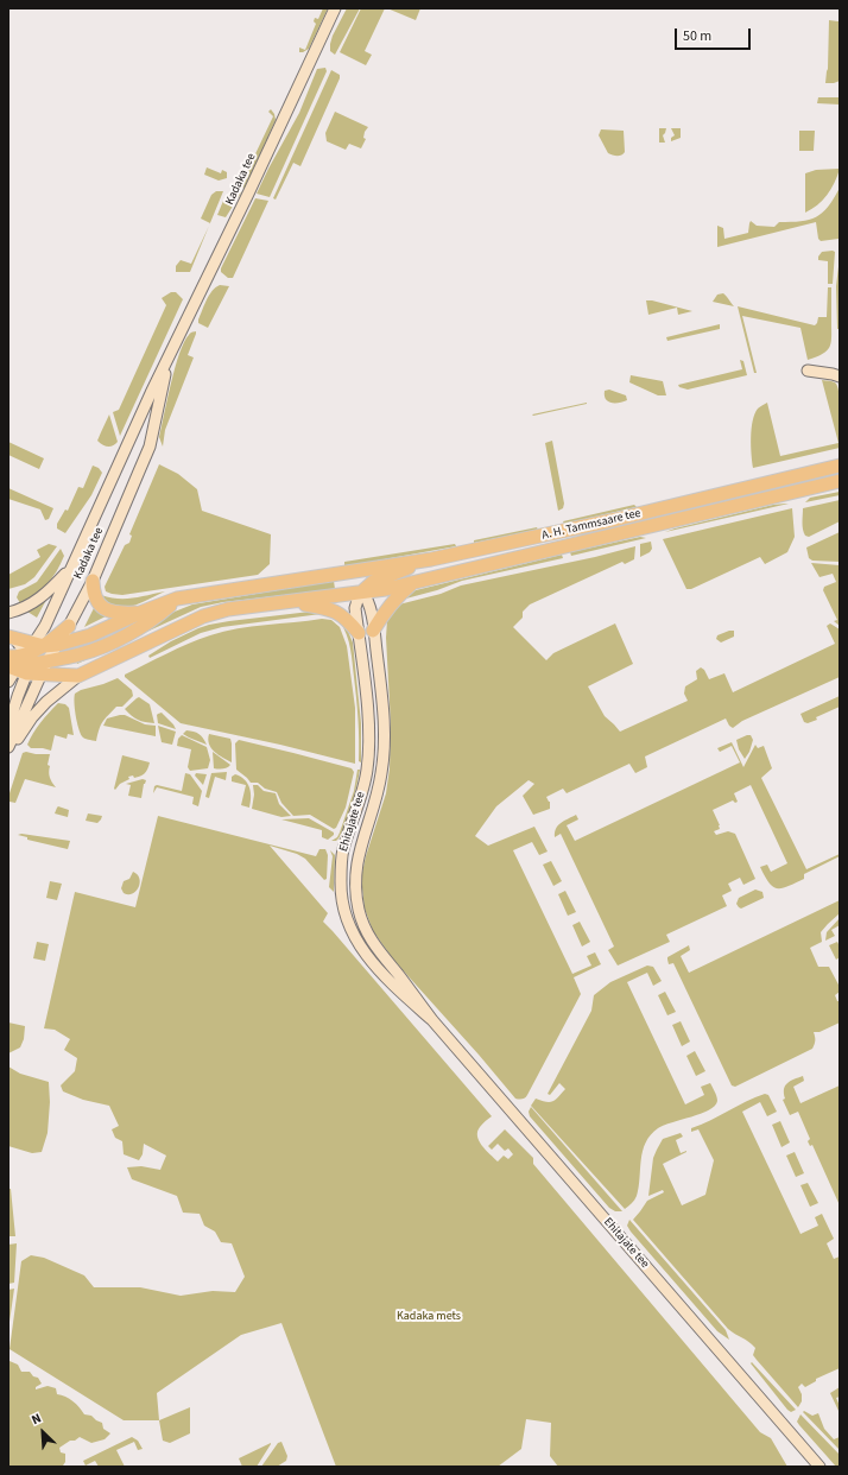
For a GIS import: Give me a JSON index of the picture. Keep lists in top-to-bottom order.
{
  "streets": {
    "main road": ["Kadaka tee", "A. H. Tammsaare tee", "Ehitajate tee"]
  },
  "crossings": [
    ["A. H. Tammsaare tee", "Ehitajate tee"]
  ],
  "parks": ["Kadaka mets"],
  "scale_bar": "50 m",
  "north": "top left"
}
